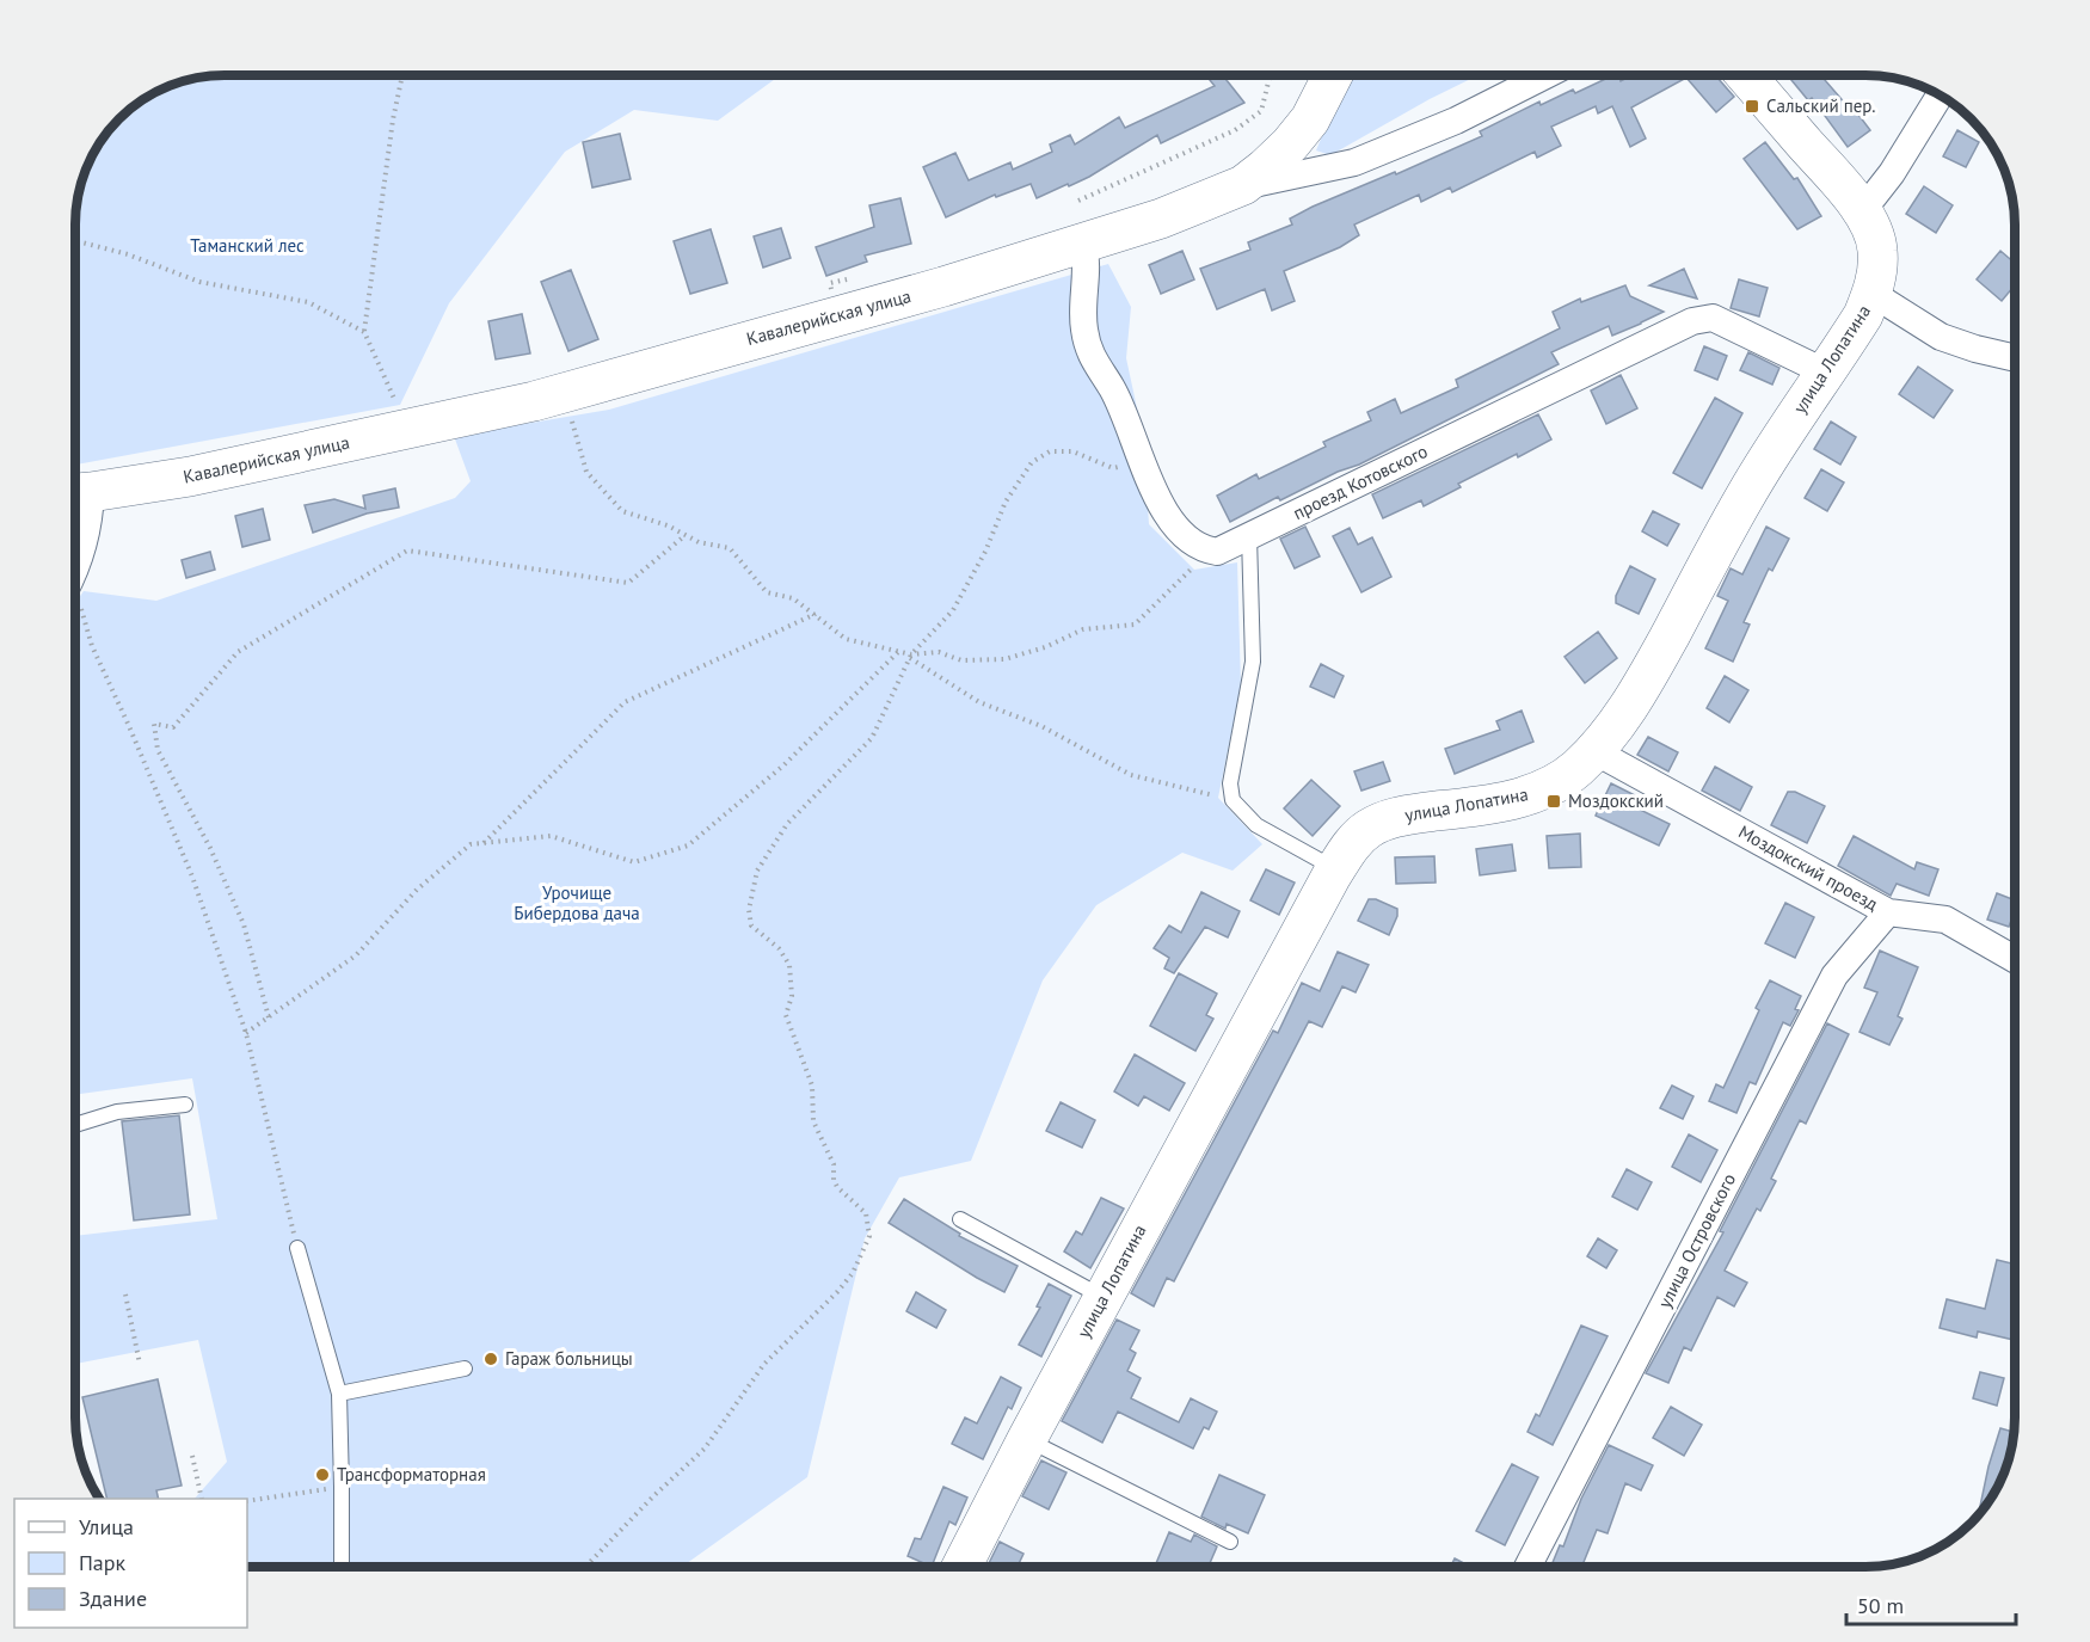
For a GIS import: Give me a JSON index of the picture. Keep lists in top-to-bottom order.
{
  "streets": {
    "street": [
      "Кавалерийская улица",
      "улица Лопатина",
      "проезд Котовского",
      "Моздокский проезд",
      "улица Островского"
    ]
  },
  "crossings": [
    ["улица Лопатина", "проезд Котовского"],
    ["улица Лопатина", "Моздокский проезд"],
    ["Моздокский проезд", "улица Островского"]
  ],
  "parks": ["Таманский лес", "Урочище Бибердова дача"],
  "places": {
    "transit": ["Сальский пер.", "Моздокский"],
    "other": ["Гараж больницы", "Трансформаторная"]
  },
  "legend": ["Улица", "Парк", "Здание"],
  "scale_bar": "50 m"
}
